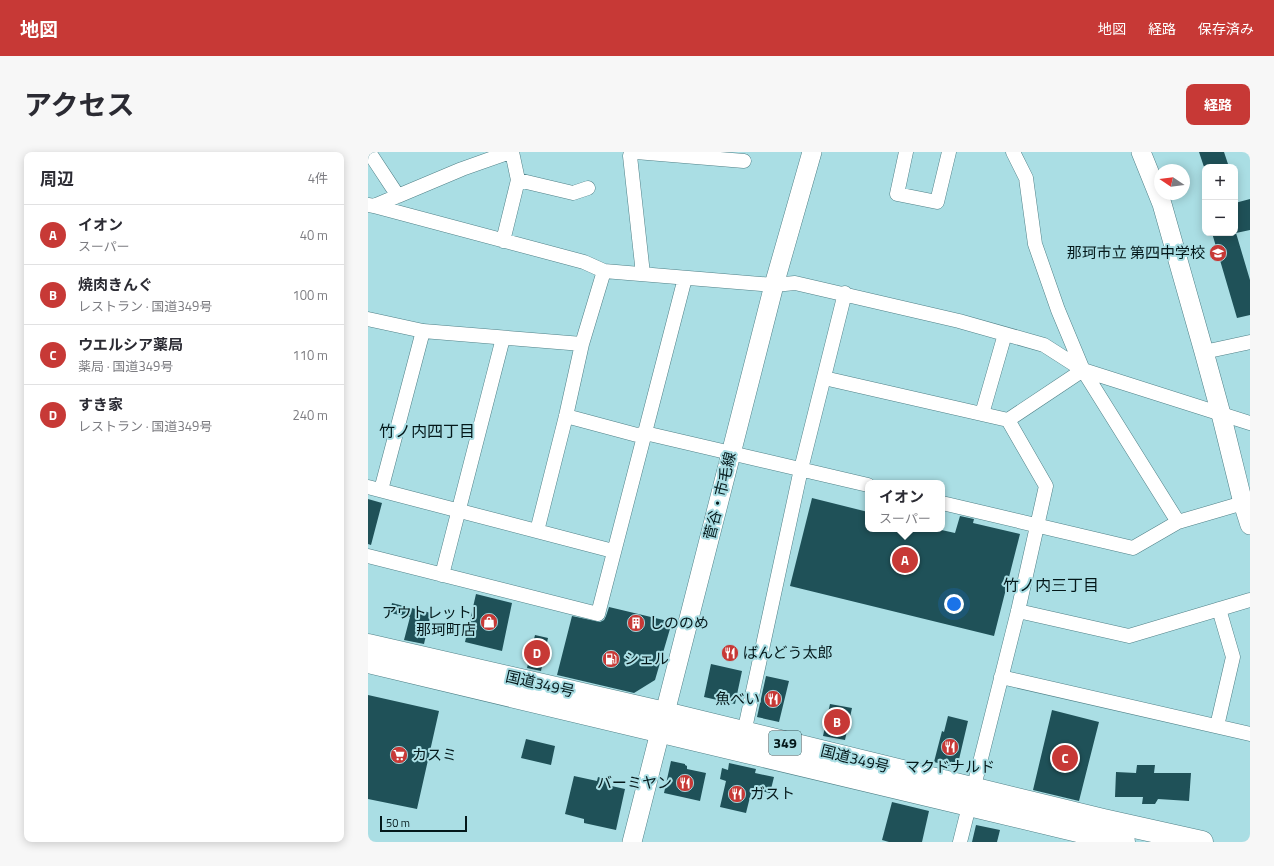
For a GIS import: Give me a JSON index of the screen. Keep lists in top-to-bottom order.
{
  "streets": {
    "highway": ["国道349号", "349"],
    "street": ["菅谷・市毛線"]
  },
  "crossings": [
    ["菅谷・市毛線", "国道349号"]
  ],
  "districts": ["竹ノ内四丁目", "竹ノ内三丁目"],
  "places": {
    "school or university": ["那珂市立 第四中学校"],
    "shop": ["アウトレットJ 那珂町店"],
    "building": ["しののめ"],
    "restaurant": [
      "ばんどう太郎",
      "魚べい",
      "マクドナルド",
      "バーミヤン",
      "ガスト"
    ],
    "fuel station": ["シェル"],
    "supermarket": ["カスミ"]
  },
  "scale_bar": "50 m",
  "north": "left",
  "page": {
    "header": "地図",
    "nav": ["地図", "経路", "保存済み"],
    "title": "アクセス",
    "buttons": "経路",
    "heading": ["周辺", "4件"],
    "map_buttons": ["+", "−"],
    "list": [
      {
        "mark": "A",
        "name": "イオン",
        "note": "スーパー",
        "value": "40 m"
      },
      {
        "mark": "B",
        "name": "焼肉きんぐ",
        "note": "レストラン · 国道349号",
        "value": "100 m"
      },
      {
        "mark": "C",
        "name": "ウエルシア薬局",
        "note": "薬局 · 国道349号",
        "value": "110 m"
      },
      {
        "mark": "D",
        "name": "すき家",
        "note": "レストラン · 国道349号",
        "value": "240 m"
      }
    ],
    "popup": ["イオン", "スーパー"],
    "pins": [
      "A",
      "D",
      "B",
      "C"
    ],
    "scale": "50 m"
  }
}
